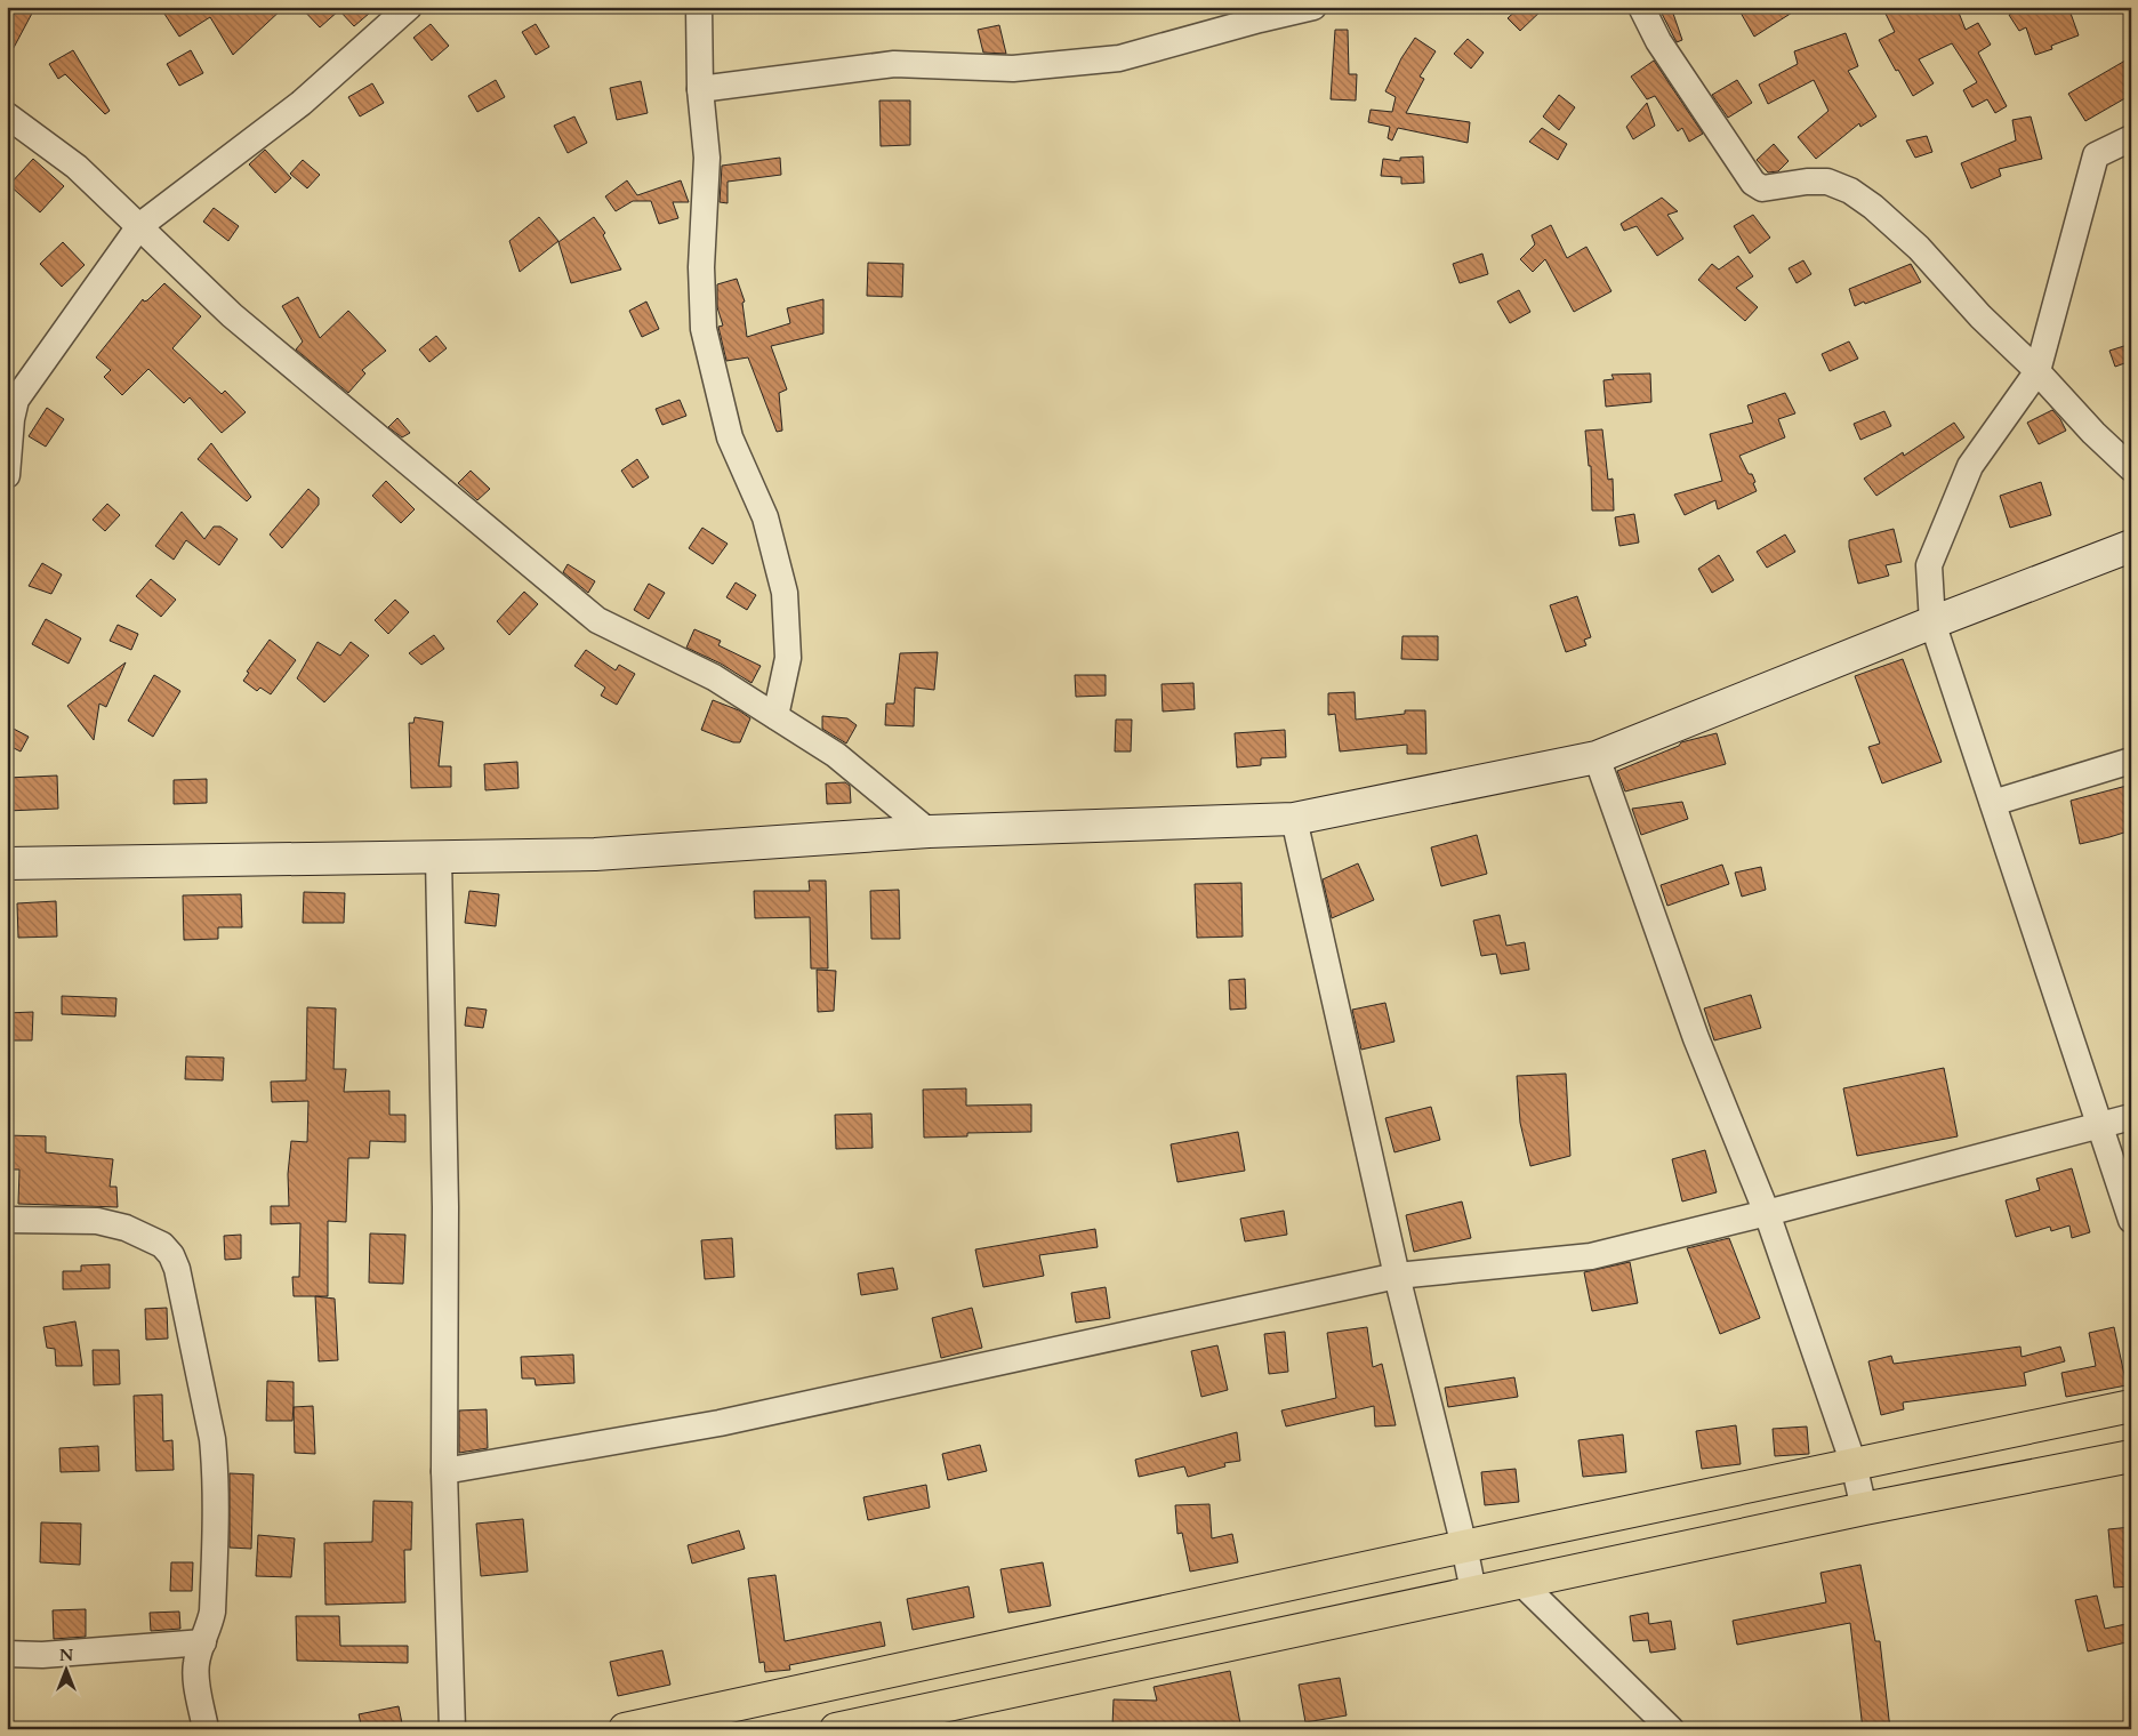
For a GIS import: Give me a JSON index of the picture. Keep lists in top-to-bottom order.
{
  "north": "top"
}
